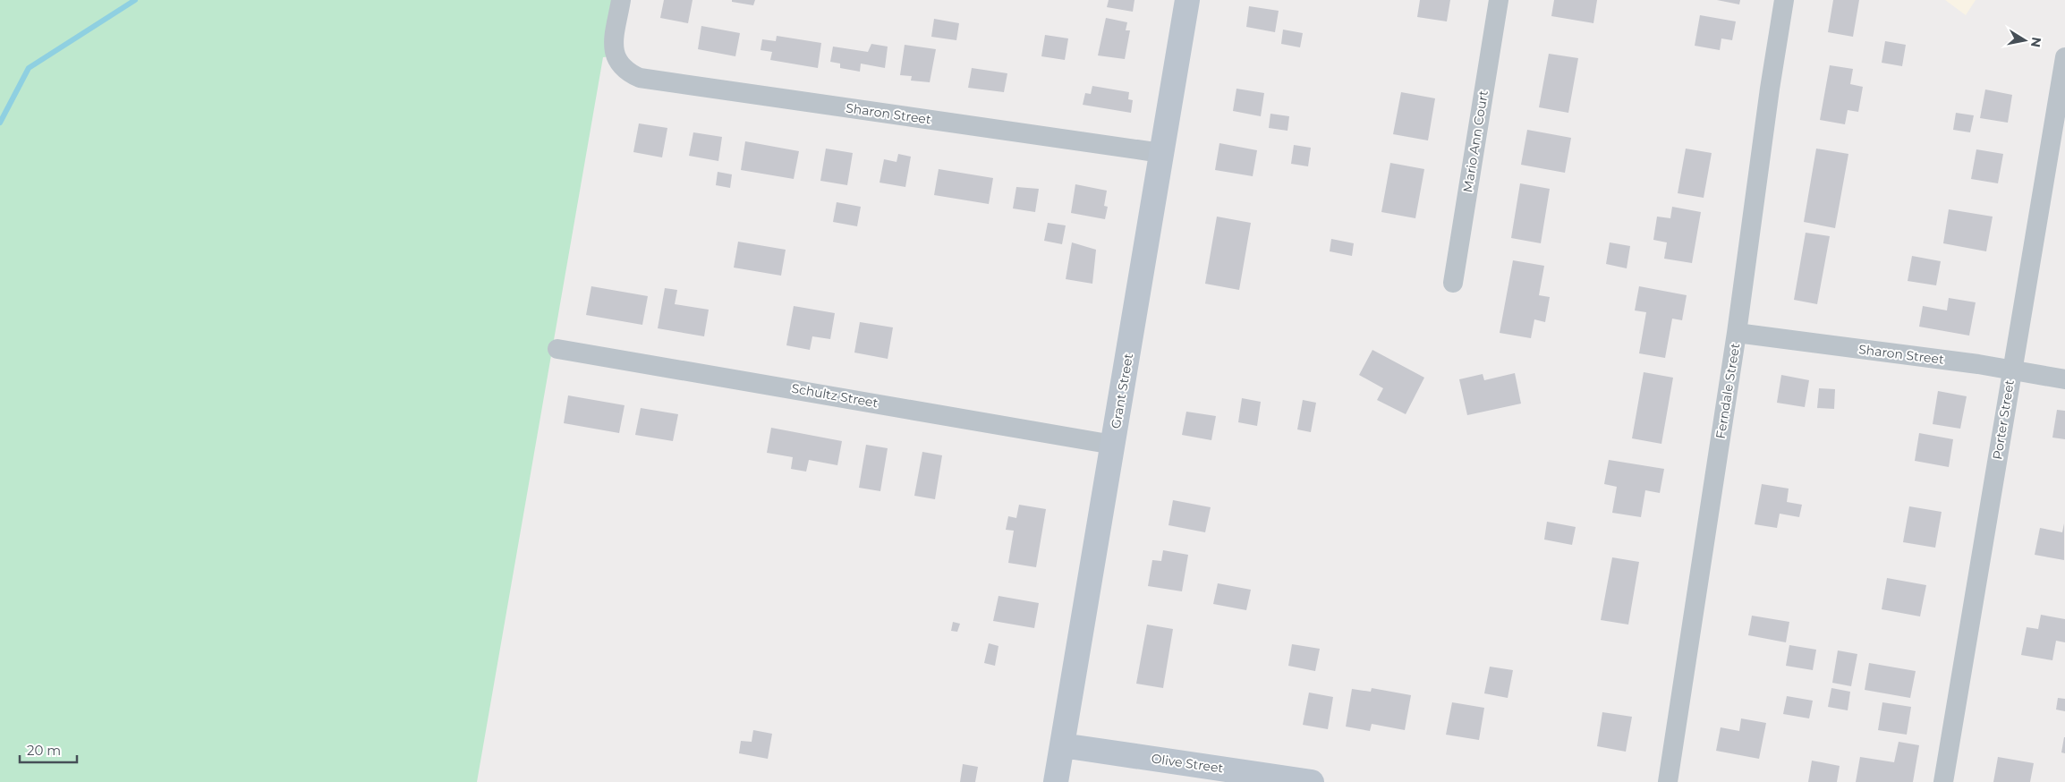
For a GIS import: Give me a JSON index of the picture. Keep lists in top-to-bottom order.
{
  "streets": {
    "street": [
      "Sharon Street",
      "Mario Ann Court",
      "Grant Street",
      "Ferndale Street",
      "Schultz Street",
      "Porter Street",
      "Olive Street"
    ]
  },
  "crossings": [
    ["Sharon Street", "Grant Street"],
    ["Sharon Street", "Ferndale Street"],
    ["Sharon Street", "Porter Street"],
    ["Grant Street", "Schultz Street"],
    ["Grant Street", "Olive Street"]
  ],
  "scale_bar": "20 m",
  "north": "right"
}
